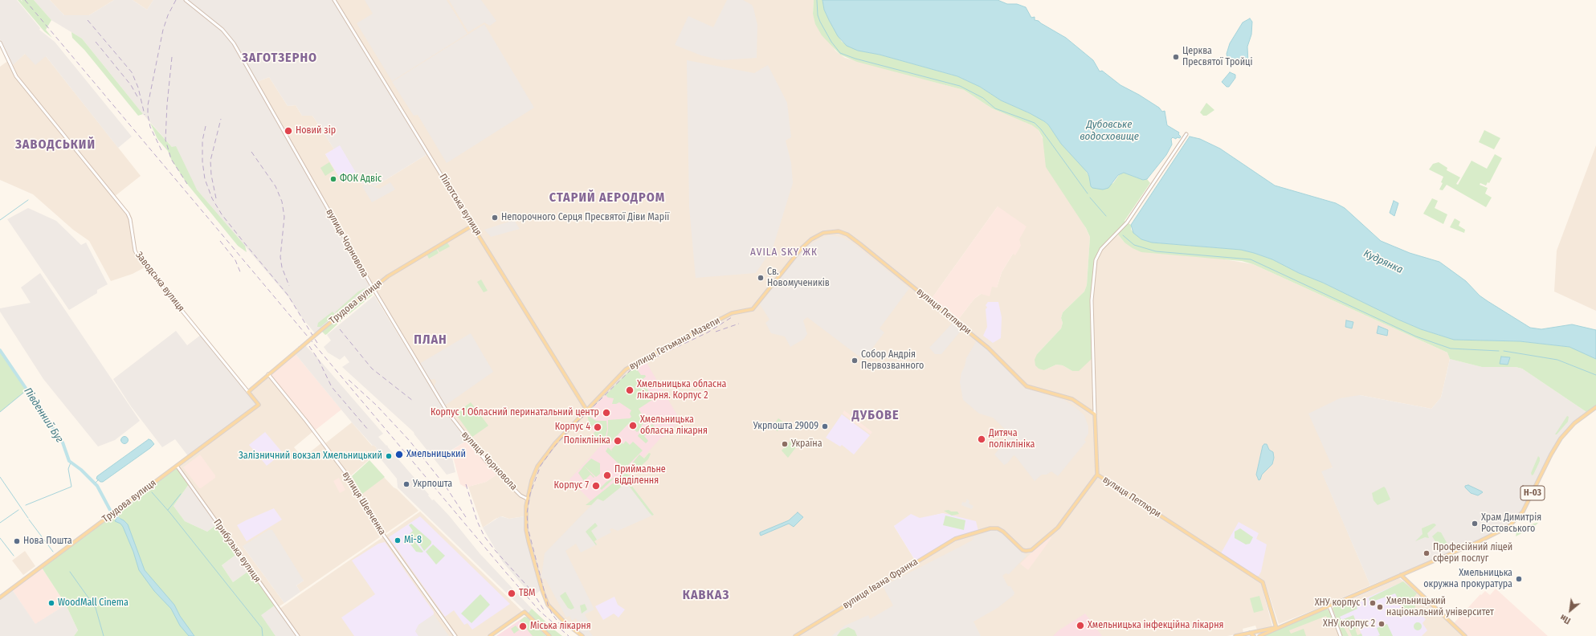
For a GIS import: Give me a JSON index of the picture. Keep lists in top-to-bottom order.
{
  "streets": {
    "main road": [
      "Пілотська вулиця",
      "Заводська вулиця",
      "Трудова вулиця",
      "вулиця Петлюри",
      "вулиця Гетьмана Мазепи",
      "Н-03",
      "вулиця Івана Франка"
    ],
    "street": ["вулиця Чорновола", "вулиця Шевченка", "Прибузька вулиця"]
  },
  "crossings": [
    ["Пілотська вулиця", "Трудова вулиця"],
    ["Пілотська вулиця", "вулиця Гетьмана Мазепи"],
    ["вулиця Чорновола", "Трудова вулиця"],
    ["вулиця Чорновола", "вулиця Гетьмана Мазепи"],
    ["Заводська вулиця", "Трудова вулиця"],
    ["Трудова вулиця", "вулиця Шевченка"],
    ["Трудова вулиця", "Прибузька вулиця"],
    ["вулиця Петлюри", "вулиця Гетьмана Мазепи"],
    ["вулиця Петлюри", "Н-03"],
    ["вулиця Петлюри", "вулиця Івана Франка"]
  ],
  "districts": [
    "ЗАГОТЗЕРНО",
    "ЗАВОДСЬКИЙ",
    "СТАРИЙ АЕРОДРОМ",
    "AVILA SKY ЖК",
    "ПЛАН",
    "ДУБОВЕ",
    "КАВКАЗ"
  ],
  "water": ["Дубовське водосховище", "Кудрянка", "Південний Буг"],
  "places": [
    "Церква Пресвятої Тройці",
    "Новий зір",
    "ФОК Адвіс",
    "Непорочного Серця Пресвятої Діви Марії",
    "Св. Новомучеників",
    "Собор Андрія Первозванного",
    "Хмельницька обласна лікарня. Корпус 2",
    "Корпус 1 Обласний перинатальний центр",
    "Хмельницька обласна лікарня",
    "Укрпошта 29009",
    "Корпус 4",
    "Дитяча поліклініка",
    "Поліклініка",
    "Україна",
    "Хмельницький",
    "Залізничний вокзал Хмельницький",
    "Приймальне відділення",
    "Укрпошта",
    "Корпус 7",
    "Храм Димитрія Ростовського",
    "Mi-8",
    "Нова Пошта",
    "Професійний ліцей сфери послуг",
    "Хмельницька окружна прокуратура",
    "ТВМ",
    "WoodMall Cinema",
    "ХНУ корпус 1",
    "Хмельницький національний університет",
    "ХНУ корпус 2",
    "Хмельницька інфекційна лікарня",
    "Міська лікарня"
  ],
  "north": "bottom left"
}
